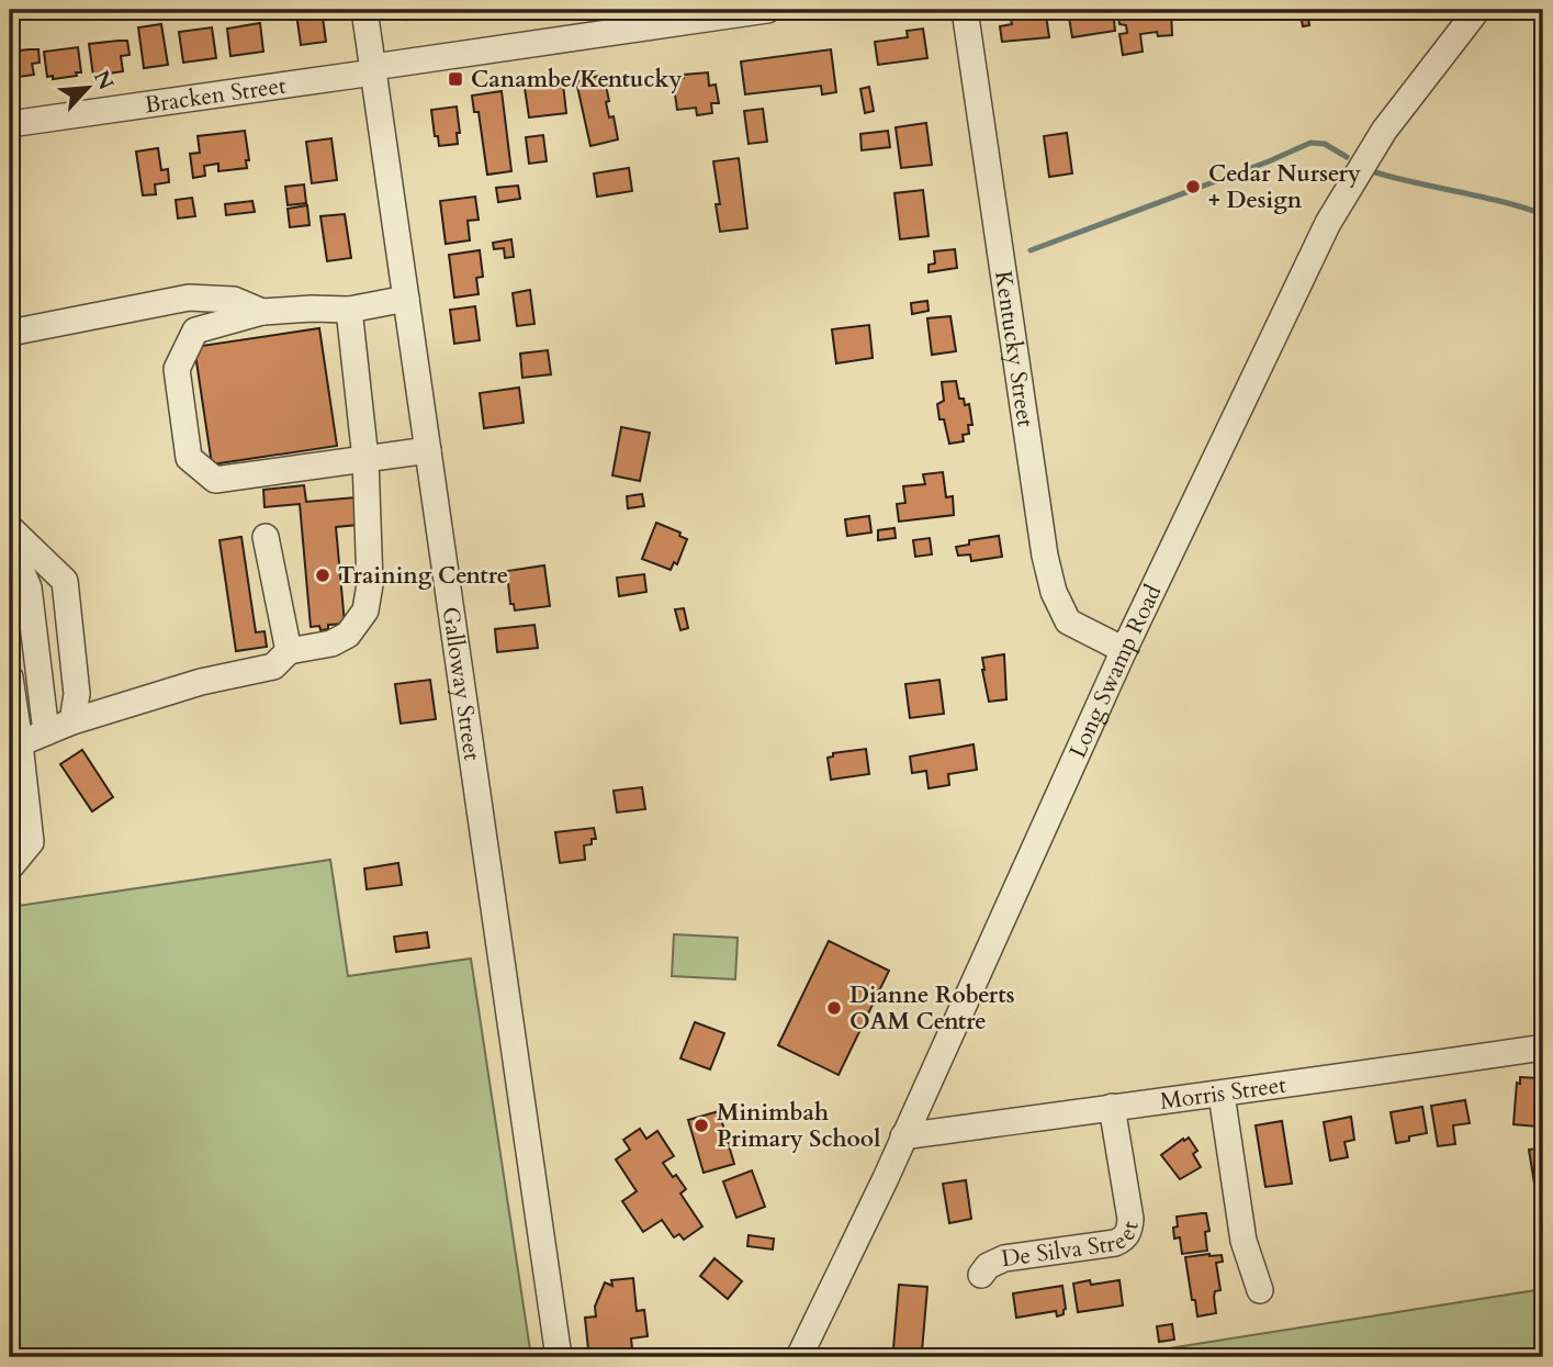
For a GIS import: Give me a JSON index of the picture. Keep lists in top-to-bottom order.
{
  "streets": {
    "street": [
      "Bracken Street",
      "Kentucky Street",
      "Long Swamp Road",
      "Galloway Street",
      "Morris Street",
      "De Silva Street"
    ]
  },
  "crossings": [
    ["Bracken Street", "Galloway Street"],
    ["Kentucky Street", "Long Swamp Road"],
    ["Long Swamp Road", "Morris Street"],
    ["Morris Street", "De Silva Street"]
  ],
  "places": {
    "transit": ["Canambe/Kentucky"],
    "other": [
      "Cedar Nursery + Design",
      "Training Centre",
      "Dianne Roberts OAM Centre",
      "Minimbah Primary School"
    ]
  },
  "north": "top right"
}
